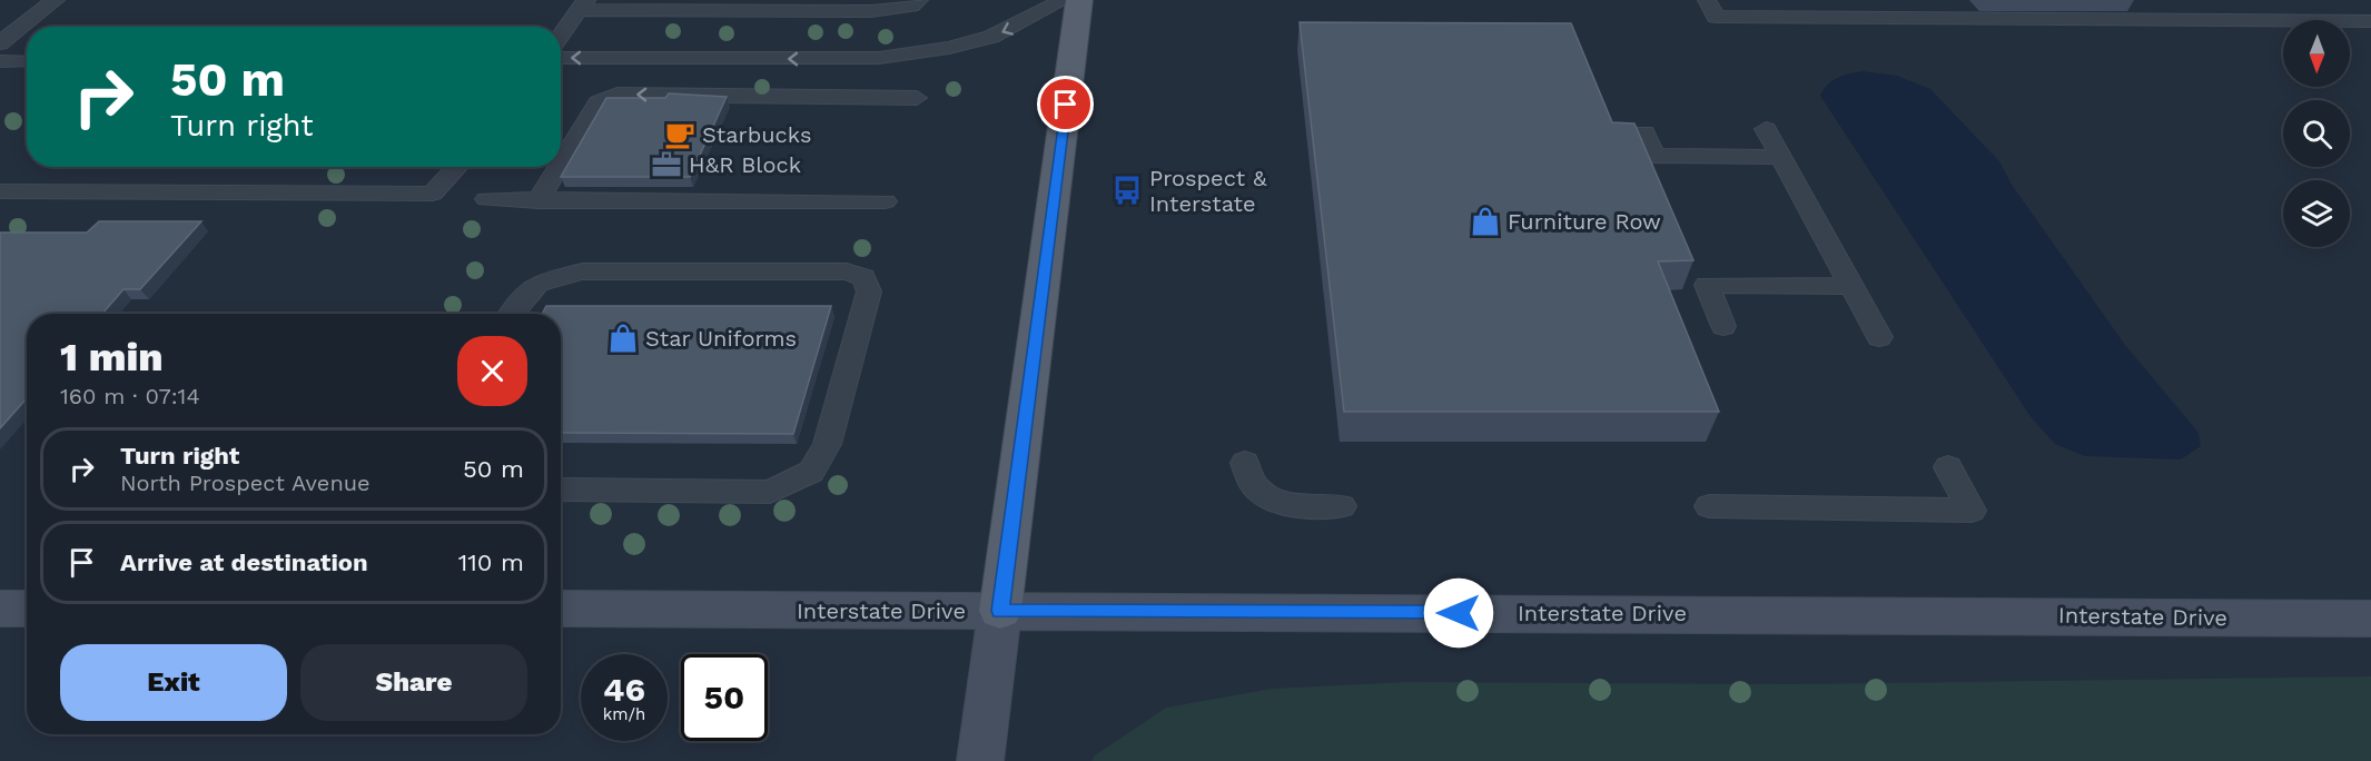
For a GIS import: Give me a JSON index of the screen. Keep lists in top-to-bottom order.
{
  "streets": {
    "main road": ["Interstate Drive"]
  },
  "places": {
    "cafe": ["Starbucks"],
    "office": ["H&R Block"],
    "bus stop": ["Prospect & Interstate"],
    "shop": ["Furniture Row", "Star Uniforms"]
  },
  "north": "bottom",
  "page": {
    "turn": ["50 m", "Turn right"],
    "heading": ["1 min", "160 m · 07:14"],
    "list": [
      {
        "name": "Turn right",
        "note": "North Prospect Avenue",
        "value": "50 m"
      },
      {
        "name": "Arrive at destination",
        "value": "110 m"
      }
    ],
    "buttons": ["Exit", "Share"],
    "speed": "46 km/h",
    "limit": "50"
  }
}
